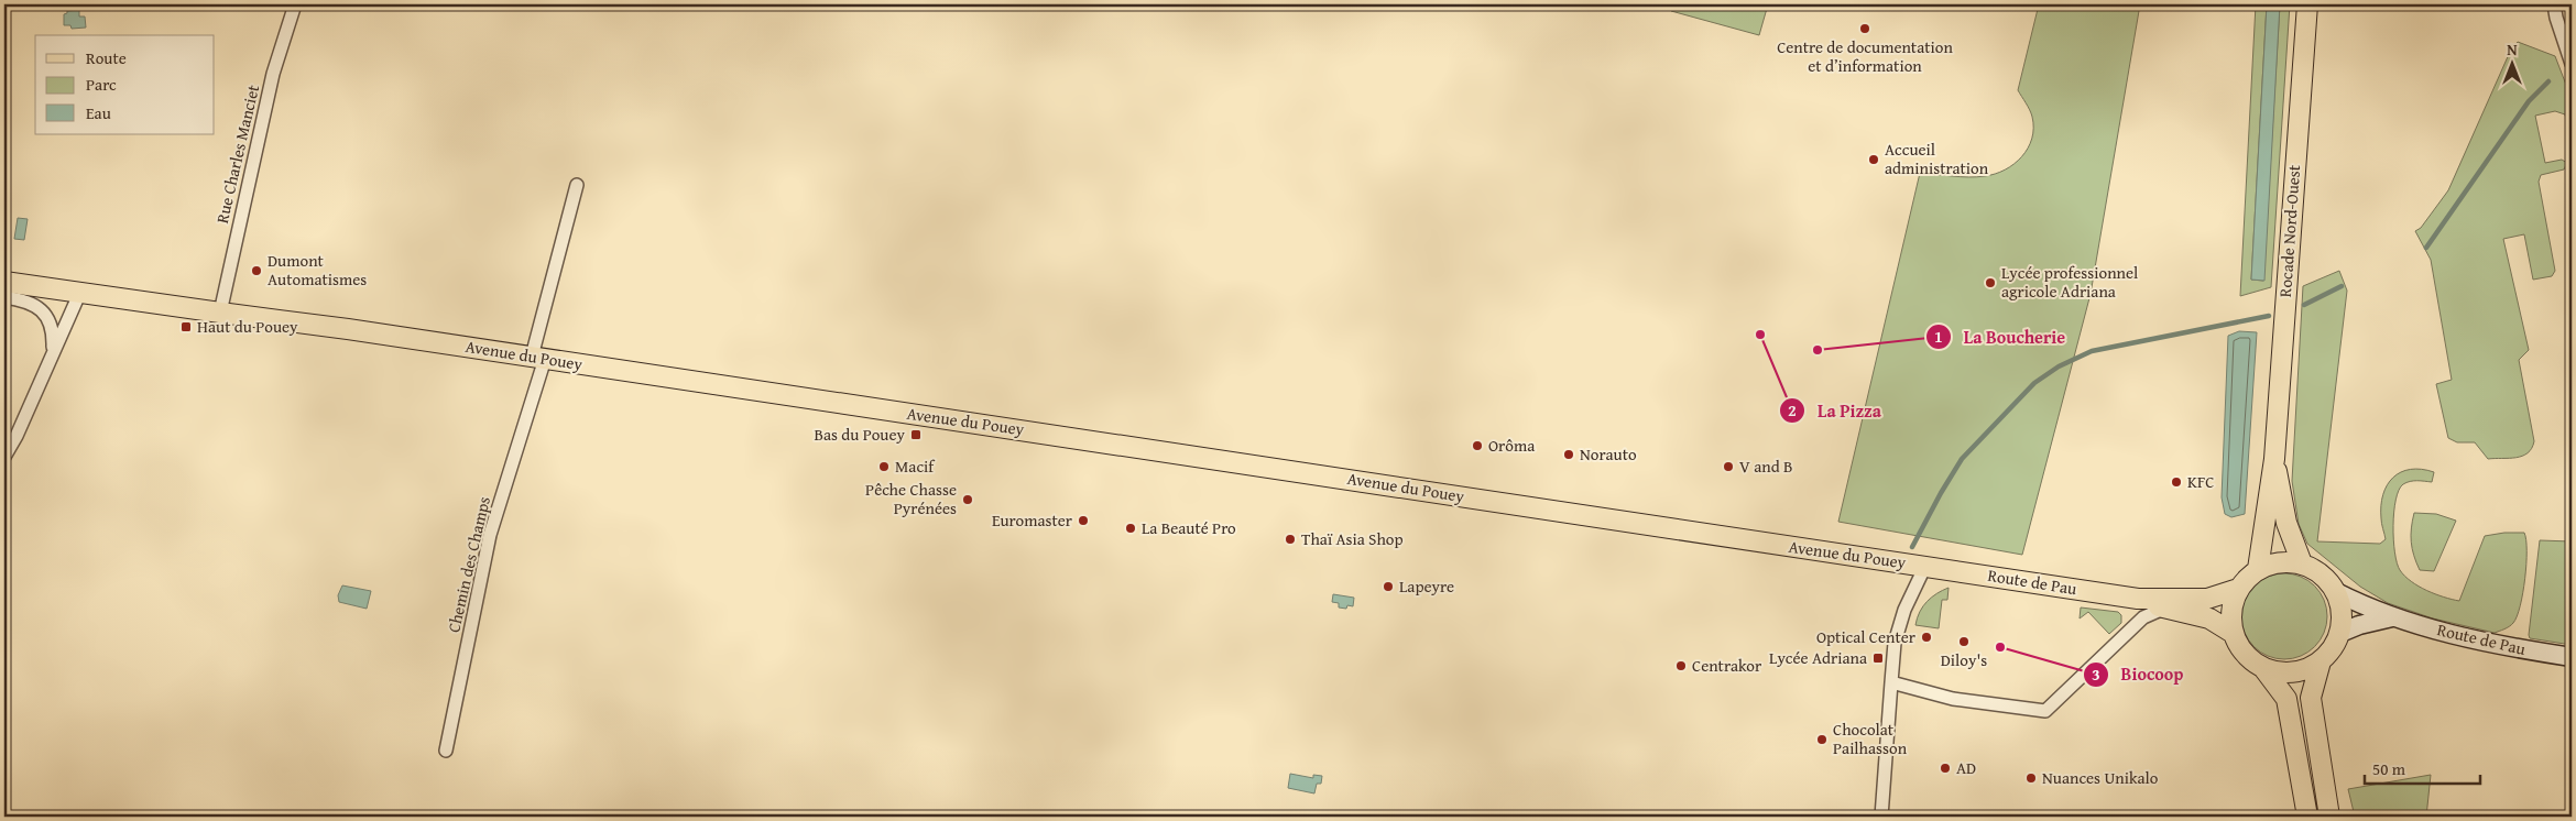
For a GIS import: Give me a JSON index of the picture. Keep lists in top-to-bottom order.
{
  "streets": {
    "main road": ["Rocade Nord-Ouest", "Avenue du Pouey", "Route de Pau"],
    "street": ["Rue Charles Manciet", "Chemin des Champs"]
  },
  "crossings": [
    ["Rue Charles Manciet", "Avenue du Pouey"],
    ["Rocade Nord-Ouest", "Route de Pau"],
    ["Avenue du Pouey", "Chemin des Champs"],
    ["Avenue du Pouey", "Route de Pau"]
  ],
  "places": {
    "other": [
      "Centre de documentation et d’information",
      "Accueil administration",
      "Dumont Automatismes",
      "Lycée professionnel agricole Adriana",
      "La Pizza",
      "La Boucherie",
      "Orôma",
      "Norauto",
      "Macif",
      "V and B",
      "KFC",
      "Pêche Chasse Pyrénées",
      "Euromaster",
      "La Beauté Pro",
      "Thaï Asia Shop",
      "Lapeyre",
      "Optical Center",
      "Diloy's",
      "Biocoop",
      "Centrakor",
      "Chocolat Pailhasson",
      "AD",
      "Nuances Unikalo"
    ],
    "transit": ["Haut du Pouey", "Bas du Pouey", "Lycée Adriana"]
  },
  "legend": ["Route", "Parc", "Eau"],
  "scale_bar": "50 m",
  "north": "top"
}
